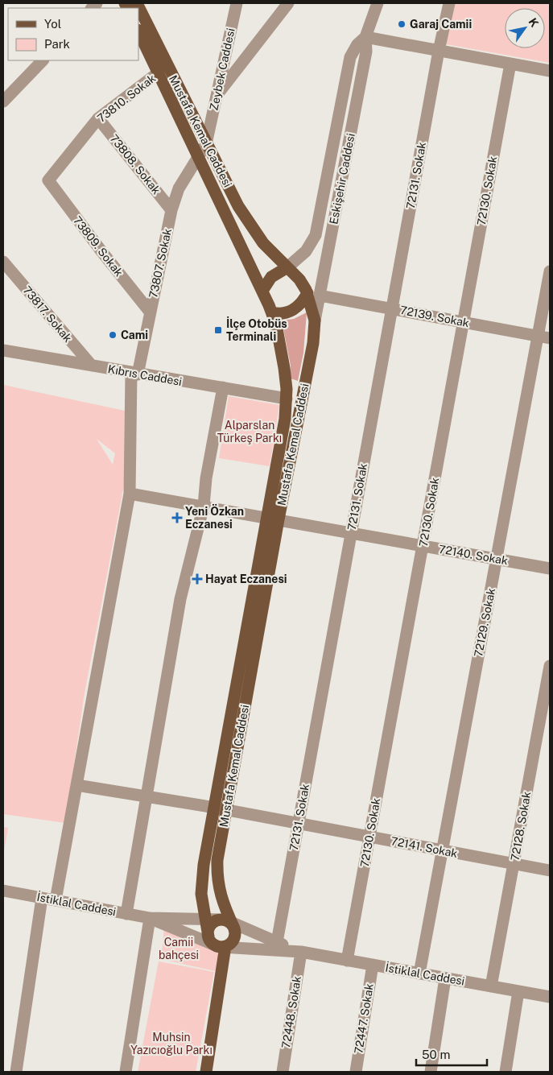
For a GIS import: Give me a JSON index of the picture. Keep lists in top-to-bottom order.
{
  "streets": {
    "main road": ["Mustafa Kemal Caddesi"],
    "street": [
      "Zeybek Caddesi",
      "73810. Sokak",
      "73808. Sokak",
      "72131. Sokak",
      "Eskişehir Caddesi",
      "72130. Sokak",
      "73809. Sokak",
      "73807. Sokak",
      "73817. Sokak",
      "72139. Sokak",
      "Kıbrıs Caddesi",
      "72140. Sokak",
      "72129. Sokak",
      "72128. Sokak",
      "72141. Sokak",
      "İstiklal Caddesi",
      "72448. Sokak",
      "72447. Sokak"
    ]
  },
  "crossings": [
    ["Zeybek Caddesi", "Mustafa Kemal Caddesi"],
    ["Zeybek Caddesi", "73807. Sokak"],
    ["73810. Sokak", "Mustafa Kemal Caddesi"],
    ["73810. Sokak", "73808. Sokak"],
    ["73810. Sokak", "73809. Sokak"],
    ["Mustafa Kemal Caddesi", "Eskişehir Caddesi"],
    ["Mustafa Kemal Caddesi", "73807. Sokak"],
    ["Mustafa Kemal Caddesi", "Kıbrıs Caddesi"],
    ["Mustafa Kemal Caddesi", "72140. Sokak"],
    ["Mustafa Kemal Caddesi", "72141. Sokak"],
    ["Mustafa Kemal Caddesi", "İstiklal Caddesi"],
    ["73808. Sokak", "73807. Sokak"],
    ["72131. Sokak", "72139. Sokak"],
    ["72131. Sokak", "72140. Sokak"],
    ["72131. Sokak", "72141. Sokak"],
    ["72131. Sokak", "İstiklal Caddesi"],
    ["Eskişehir Caddesi", "72139. Sokak"],
    ["72130. Sokak", "72139. Sokak"],
    ["72130. Sokak", "72140. Sokak"],
    ["72130. Sokak", "72141. Sokak"],
    ["72130. Sokak", "İstiklal Caddesi"],
    ["73809. Sokak", "73807. Sokak"],
    ["73807. Sokak", "Kıbrıs Caddesi"],
    ["73807. Sokak", "72140. Sokak"],
    ["73807. Sokak", "72141. Sokak"],
    ["73807. Sokak", "İstiklal Caddesi"],
    ["73817. Sokak", "Kıbrıs Caddesi"],
    ["72139. Sokak", "72129. Sokak"],
    ["72140. Sokak", "72129. Sokak"],
    ["72129. Sokak", "72141. Sokak"],
    ["72129. Sokak", "İstiklal Caddesi"],
    ["72128. Sokak", "72141. Sokak"],
    ["72128. Sokak", "İstiklal Caddesi"],
    ["İstiklal Caddesi", "72448. Sokak"],
    ["İstiklal Caddesi", "72447. Sokak"]
  ],
  "parks": ["Alparslan Türkeş Parkı", "Camii bahçesi", "Muhsin Yazıcıoğlu Parkı"],
  "places": {
    "other": ["Garaj Camii", "Cami"],
    "transit": ["İlçe Otobüs Terminali"],
    "health": ["Yeni Özkan Eczanesi", "Hayat Eczanesi"]
  },
  "legend": ["Yol", "Park"],
  "scale_bar": "50 m",
  "north": "top right"
}
